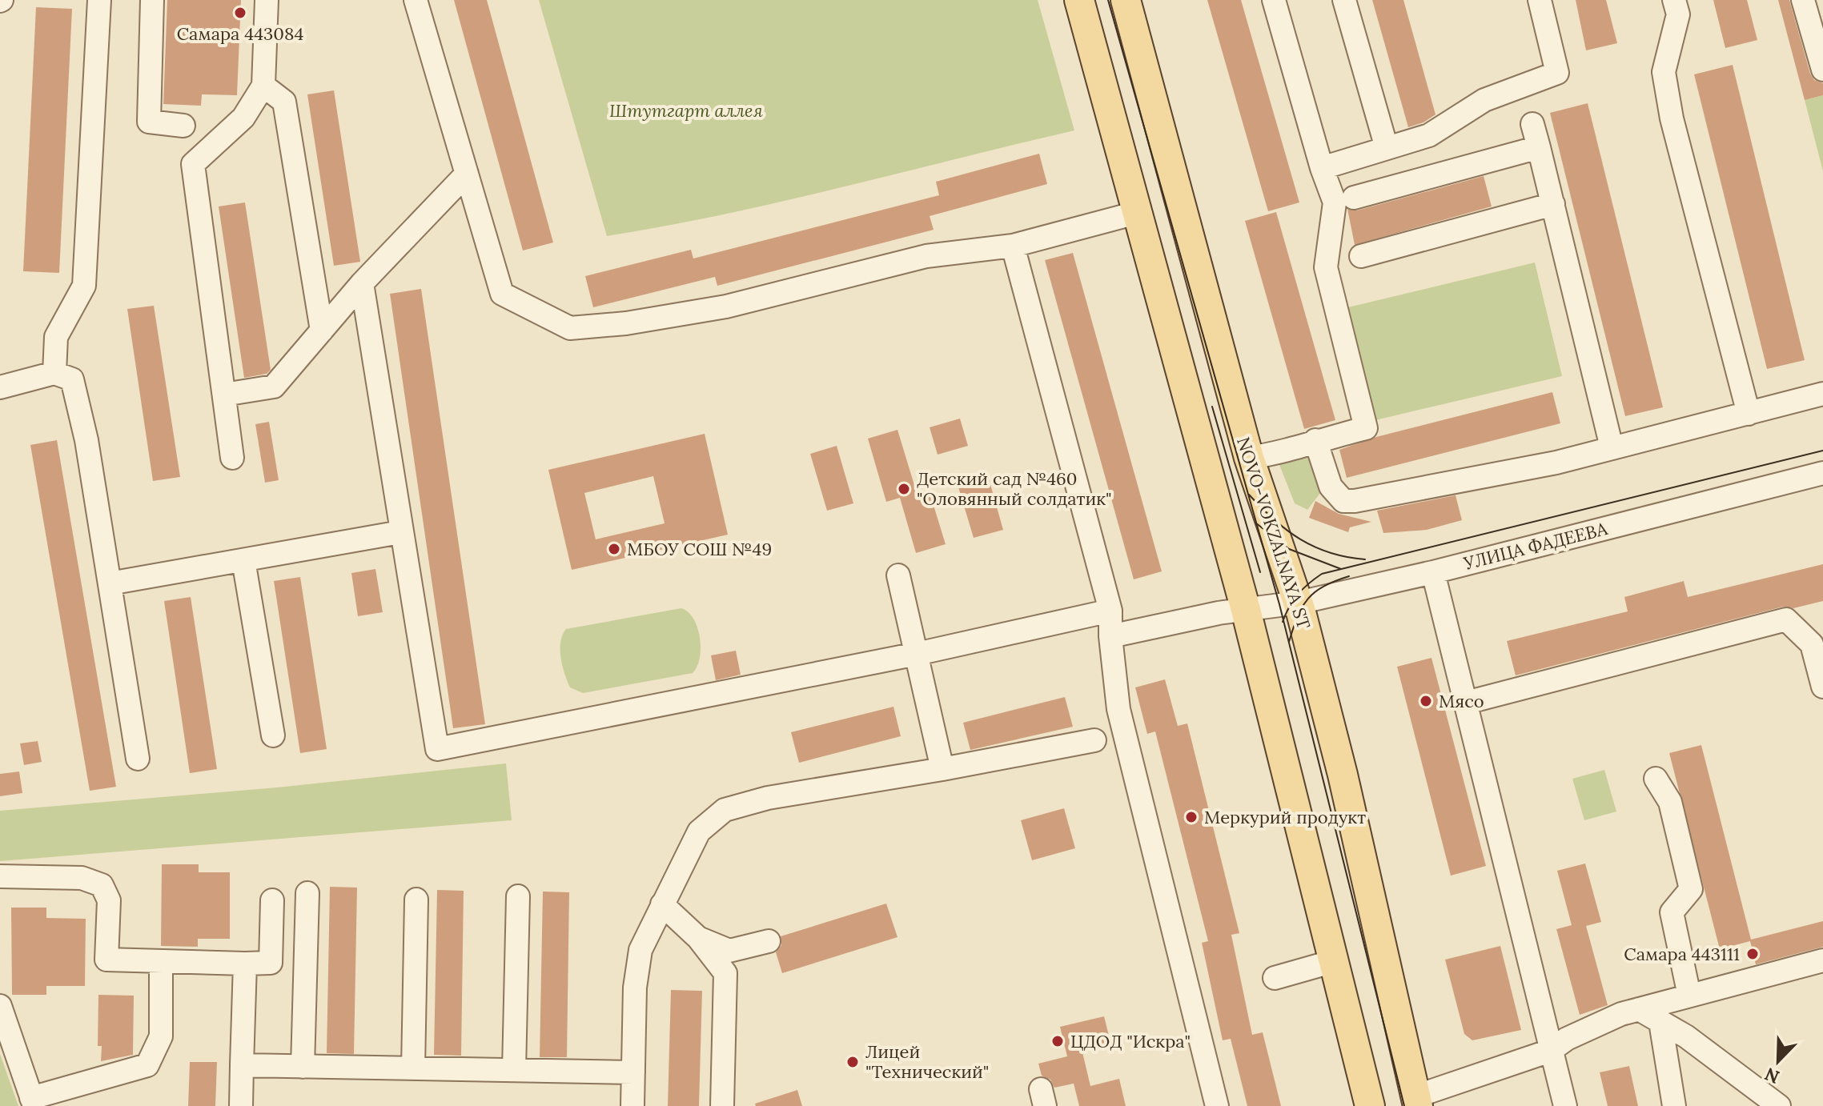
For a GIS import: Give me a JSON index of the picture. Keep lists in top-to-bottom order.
{
  "streets": {
    "main road": ["NOVO-VOKZALNAYA ST"],
    "street": ["УЛИЦА ФАДЕЕВА"]
  },
  "crossings": [
    ["NOVO-VOKZALNAYA ST", "УЛИЦА ФАДЕЕВА"]
  ],
  "parks": ["Штутгарт аллея"],
  "places": [
    "Самара 443084",
    "Детский сад №460 \"Оловянный солдатик\"",
    "МБОУ СОШ №49",
    "Мясо",
    "Меркурий продукт",
    "Самара 443111",
    "ЦДОД \"Искра\"",
    "Лицей \"Технический\""
  ],
  "north": "bottom left"
}
